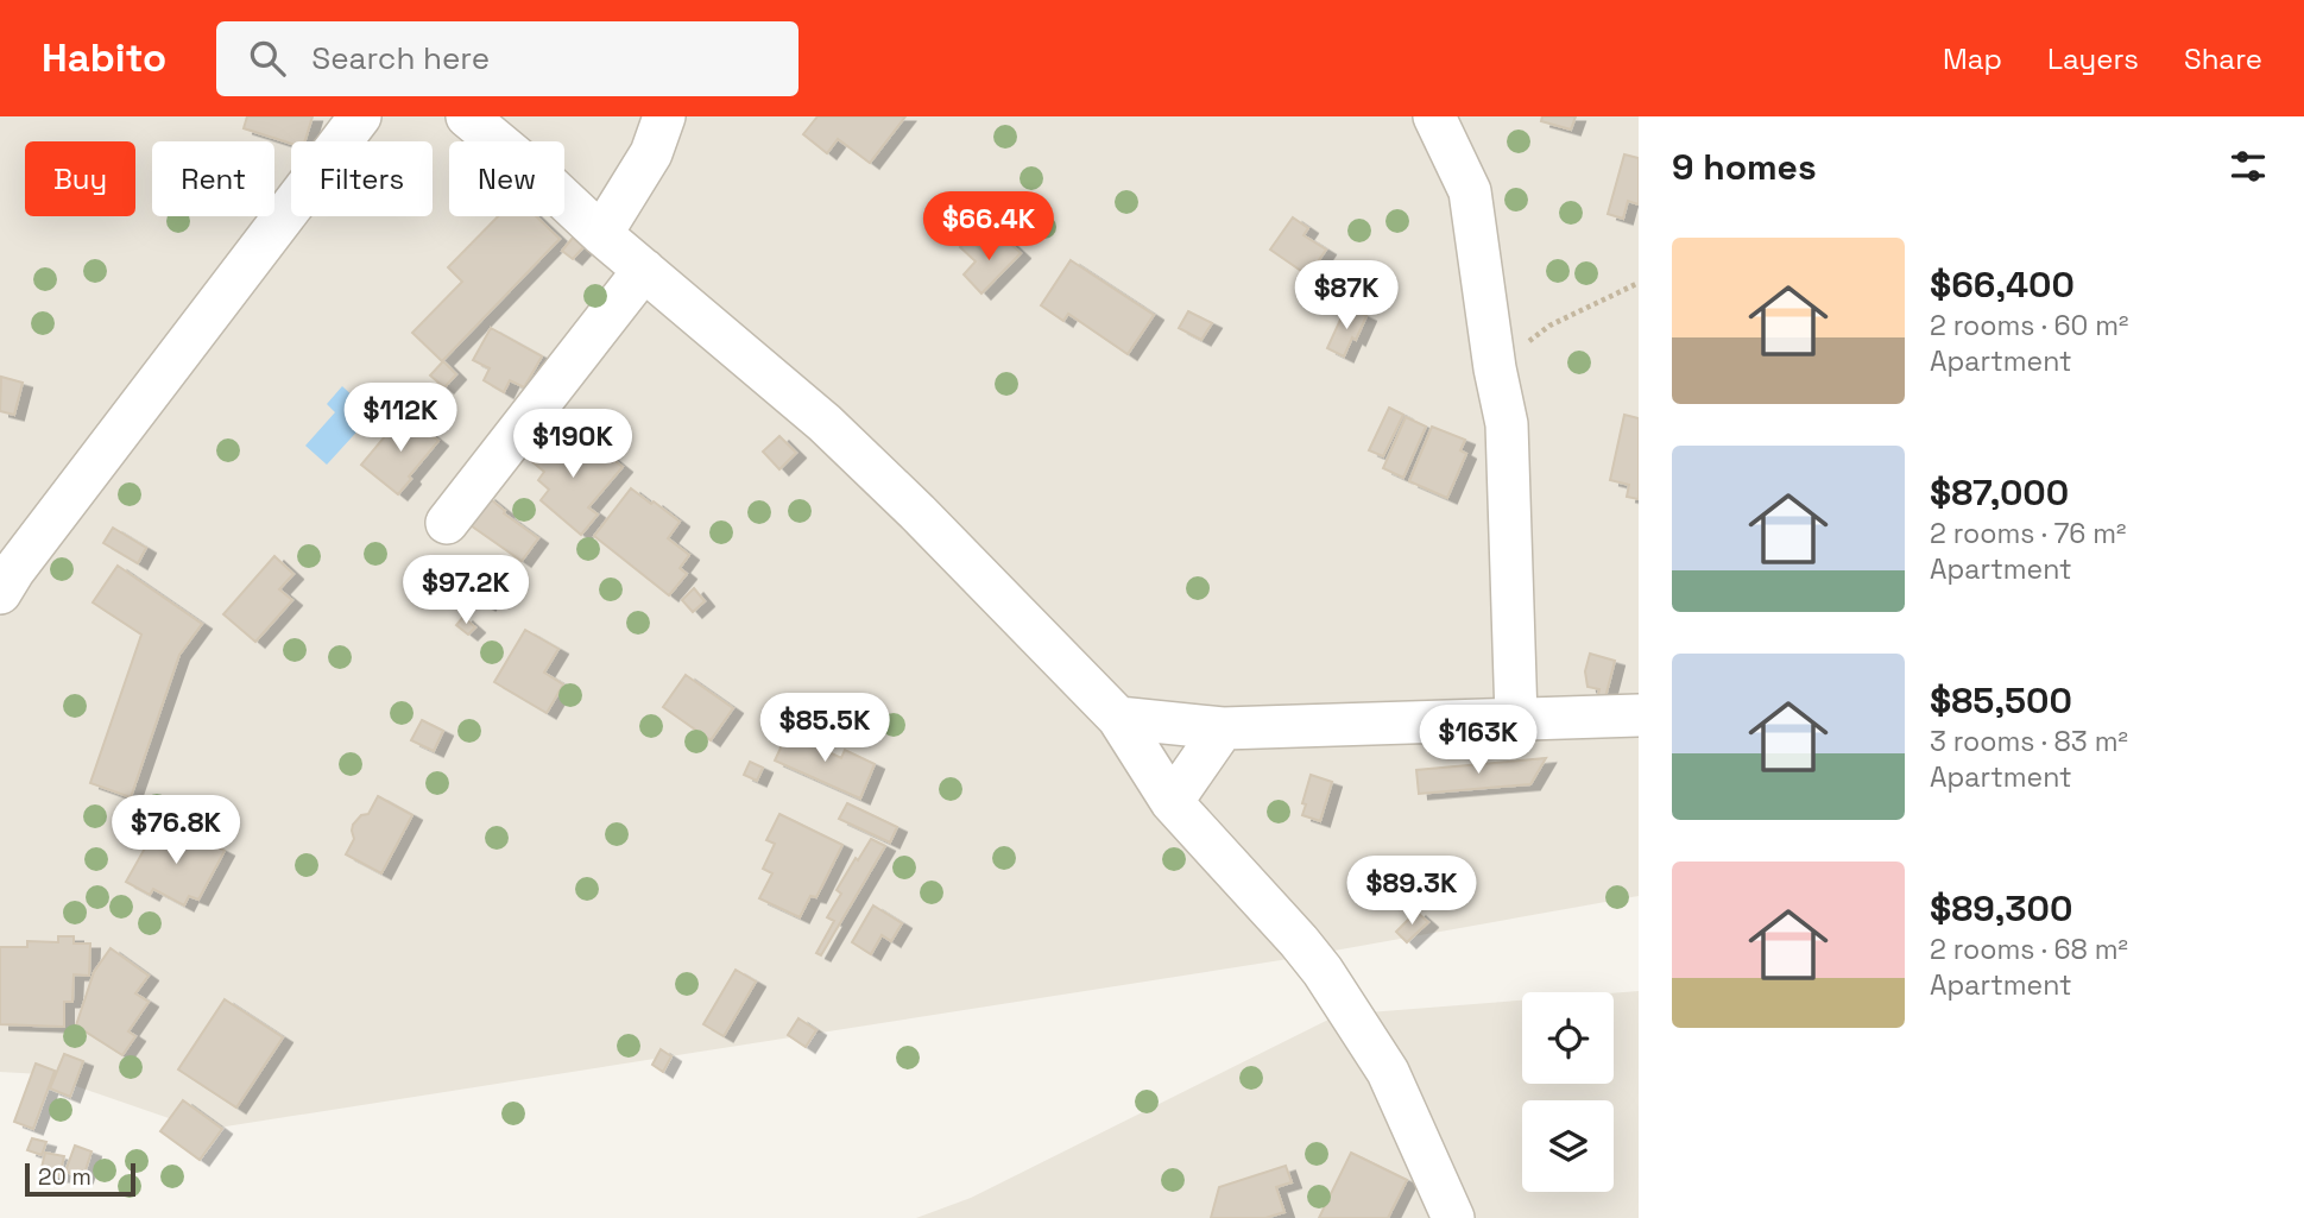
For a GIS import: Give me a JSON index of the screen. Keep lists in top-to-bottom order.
{
  "scale_bar": "20 m",
  "page": {
    "header": "Habito",
    "search": "Search here",
    "nav": ["Map", "Layers", "Share"],
    "heading": "9 homes",
    "chip": [
      "Buy",
      "Rent",
      "Filters",
      "New"
    ],
    "price": [
      "$66.4K",
      "$87K",
      "$112K",
      "$190K",
      "$97.2K",
      "$85.5K",
      "$163K",
      "$76.8K",
      "$89.3K"
    ],
    "list": [
      {
        "name": "$66,400",
        "note": "2 rooms · 60 m² · Apartment"
      },
      {
        "name": "$87,000",
        "note": "2 rooms · 76 m² · Apartment"
      },
      {
        "name": "$85,500",
        "note": "3 rooms · 83 m² · Apartment"
      },
      {
        "name": "$89,300",
        "note": "2 rooms · 68 m² · Apartment"
      }
    ],
    "scale": "20 m"
  }
}
